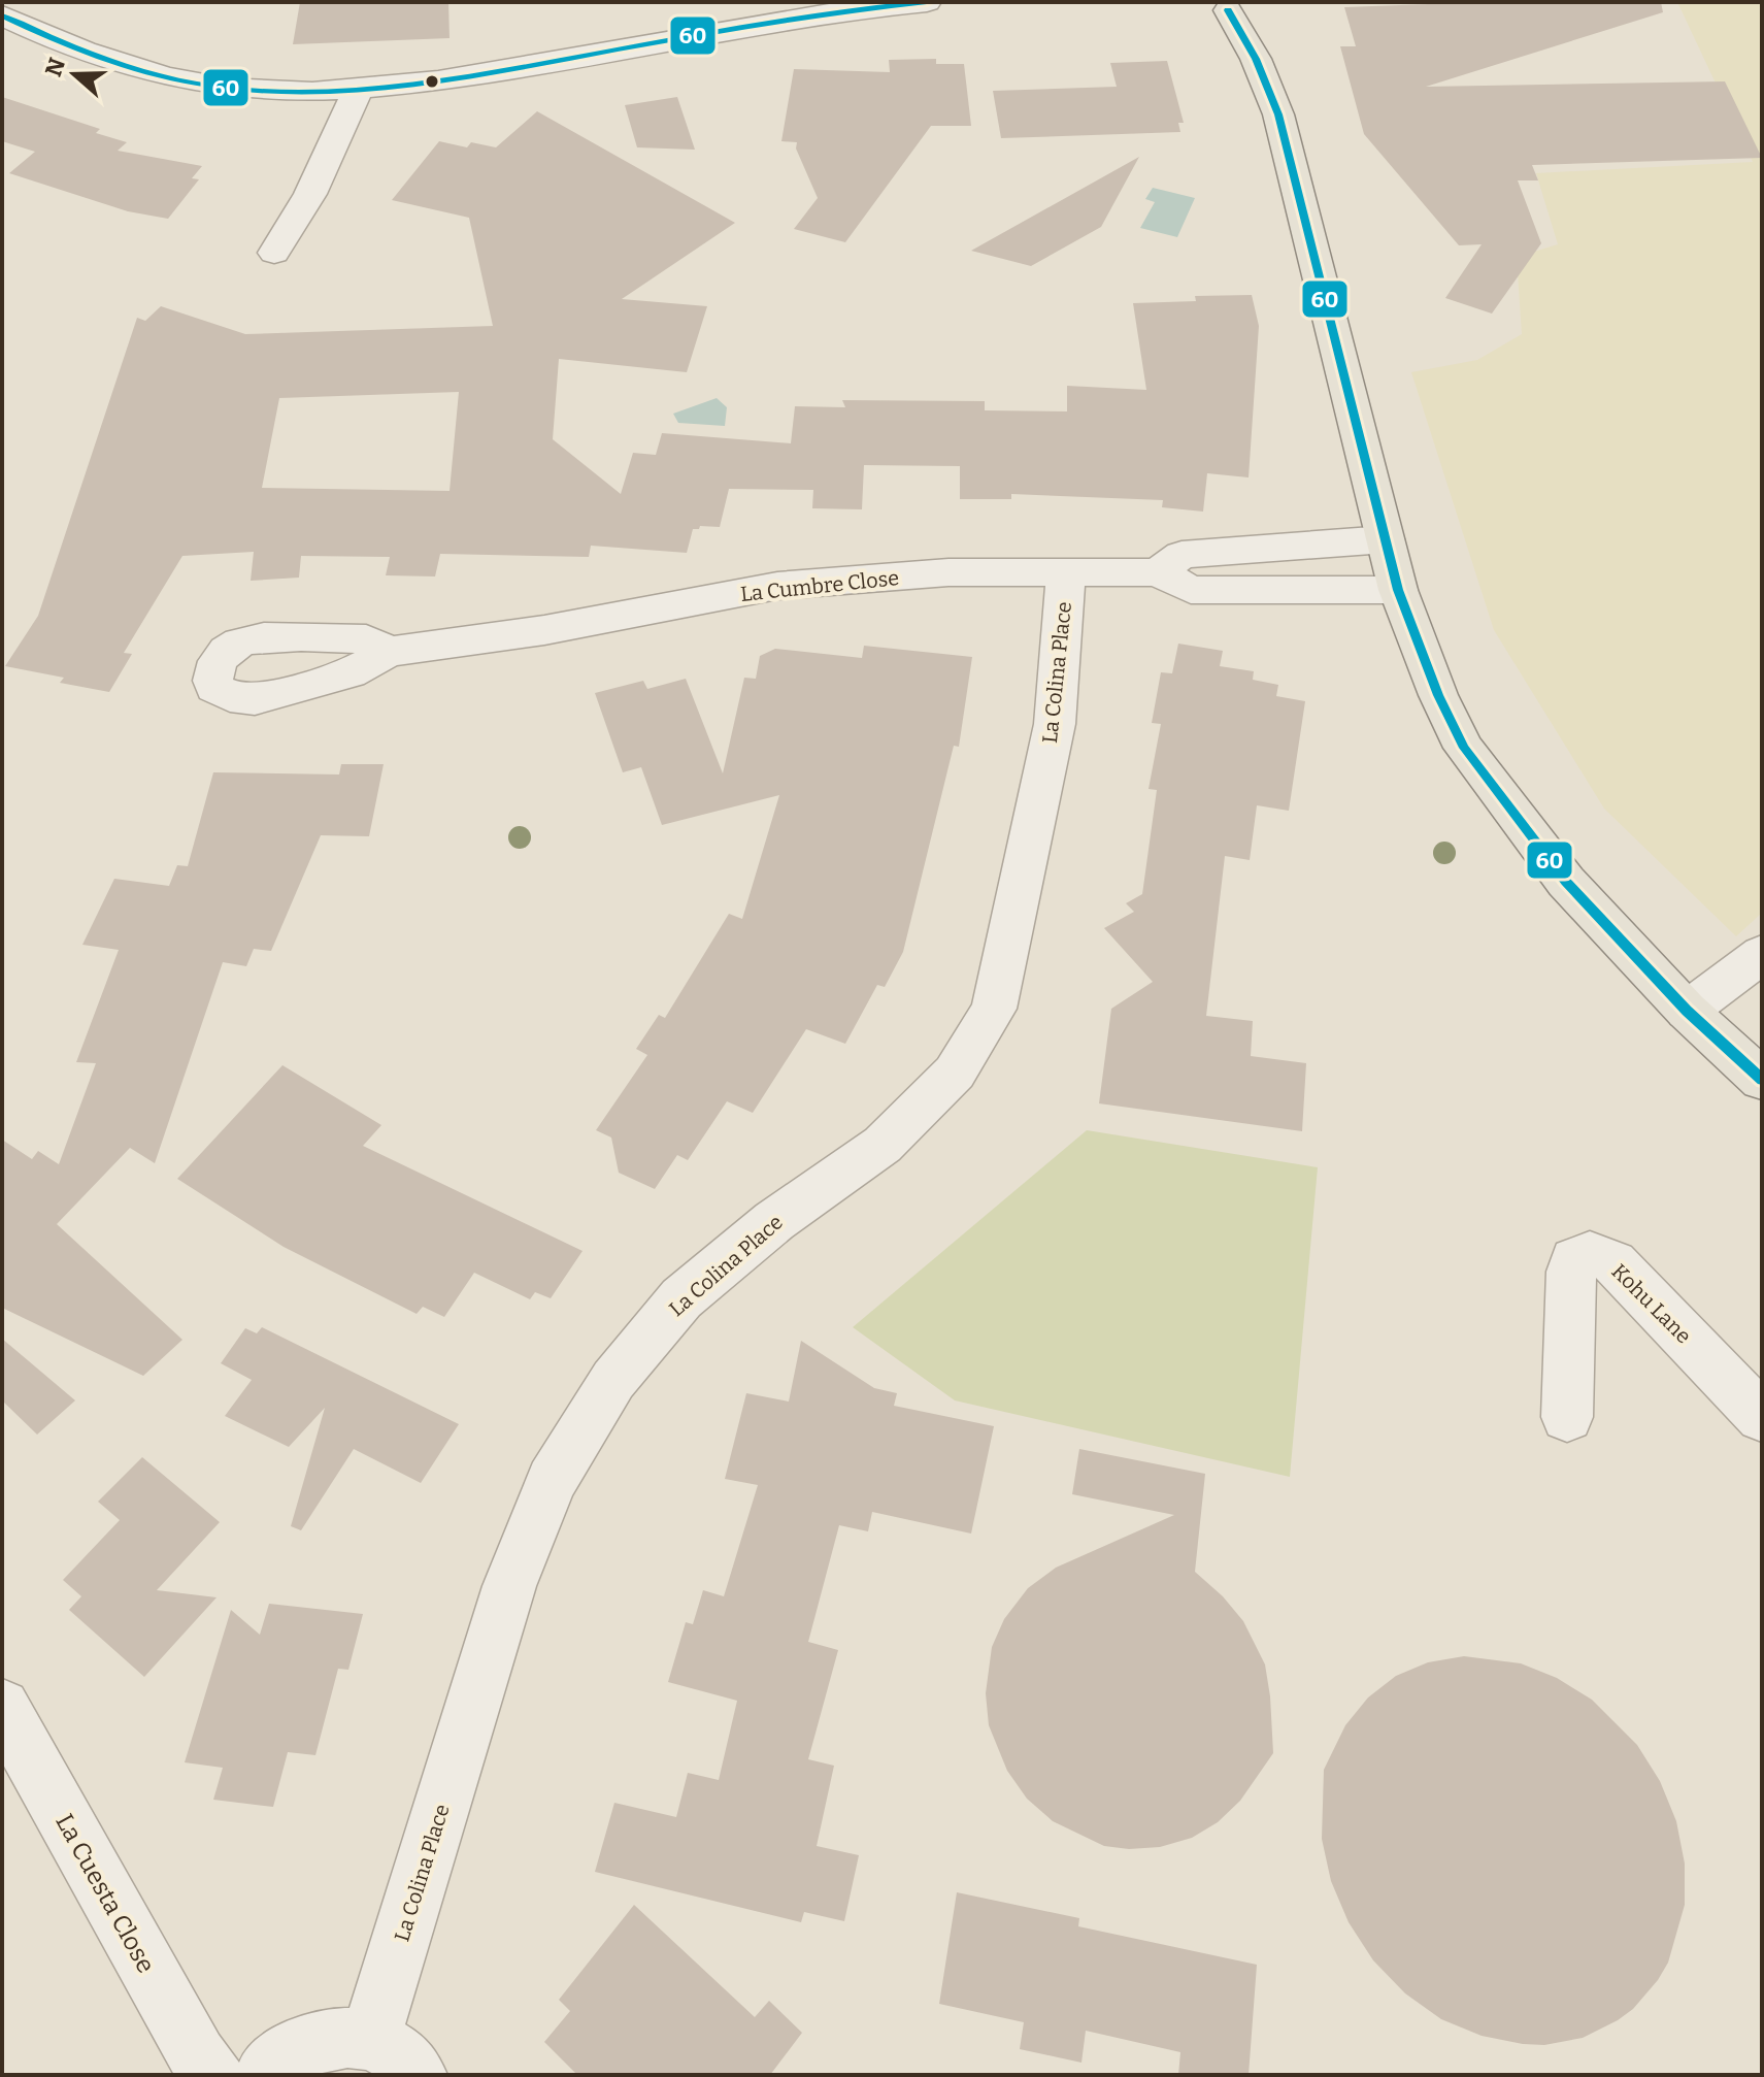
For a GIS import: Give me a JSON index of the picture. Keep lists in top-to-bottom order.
{
  "streets": {
    "street": [
      "La Cumbre Close",
      "La Colina Place",
      "Kohu Lane",
      "La Cuesta Close"
    ]
  },
  "crossings": [
    ["La Cumbre Close", "La Colina Place"]
  ],
  "lines": ["transit line 60"],
  "north": "left"
}
